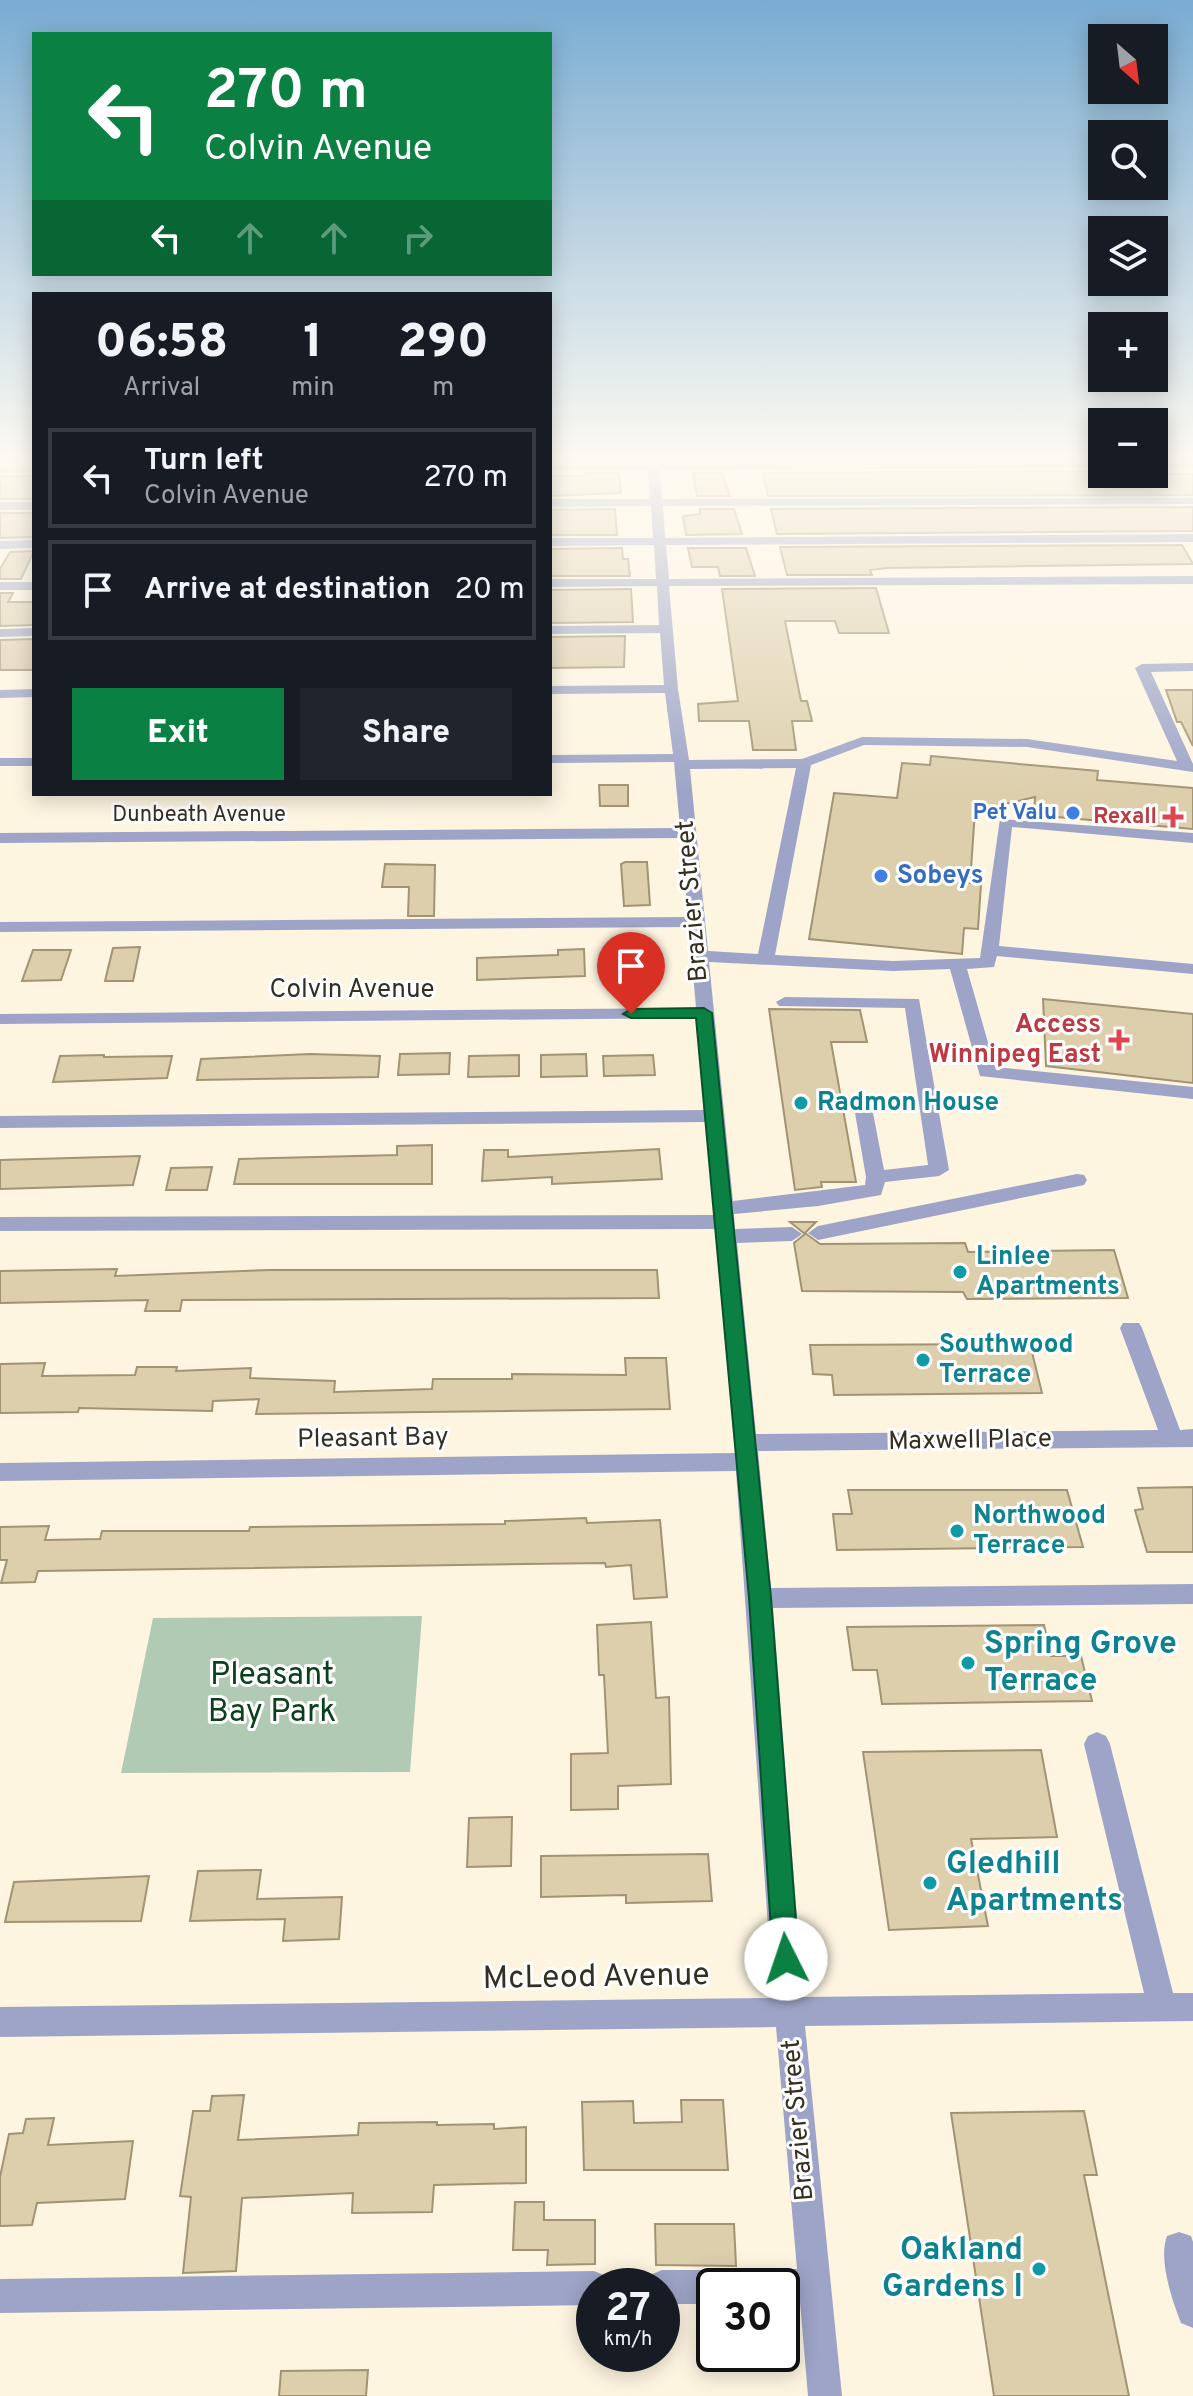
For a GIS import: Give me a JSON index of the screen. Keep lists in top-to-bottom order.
{
  "streets": {
    "street": [
      "Dunbeath Avenue",
      "Brazier Street",
      "Colvin Avenue",
      "Pleasant Bay",
      "Maxwell Place",
      "McLeod Avenue"
    ]
  },
  "crossings": [
    ["Dunbeath Avenue", "Brazier Street"],
    ["Brazier Street", "Colvin Avenue"],
    ["Brazier Street", "Pleasant Bay"],
    ["Brazier Street", "Maxwell Place"],
    ["Brazier Street", "McLeod Avenue"],
    ["Pleasant Bay", "Maxwell Place"]
  ],
  "parks": ["Pleasant Bay Park"],
  "places": {
    "other": [
      "Pet Valu",
      "Sobeys",
      "Radmon House",
      "Linlee Apartments",
      "Southwood Terrace",
      "Northwood Terrace",
      "Spring Grove Terrace",
      "Gledhill Apartments",
      "Oakland Gardens I"
    ],
    "health": ["Rexall", "Access Winnipeg East"]
  },
  "north": "bottom right",
  "page": {
    "map_buttons": ["+", "−"],
    "turn": ["270 m", "Colvin Avenue"],
    "eta": [
      "06:58",
      "Arrival",
      "1",
      "min",
      "290",
      "m"
    ],
    "list": [
      {
        "name": "Turn left",
        "note": "Colvin Avenue",
        "value": "270 m"
      },
      {
        "name": "Arrive at destination",
        "value": "20 m"
      }
    ],
    "buttons": ["Exit", "Share"],
    "speed": "27 km/h",
    "limit": "30"
  }
}
